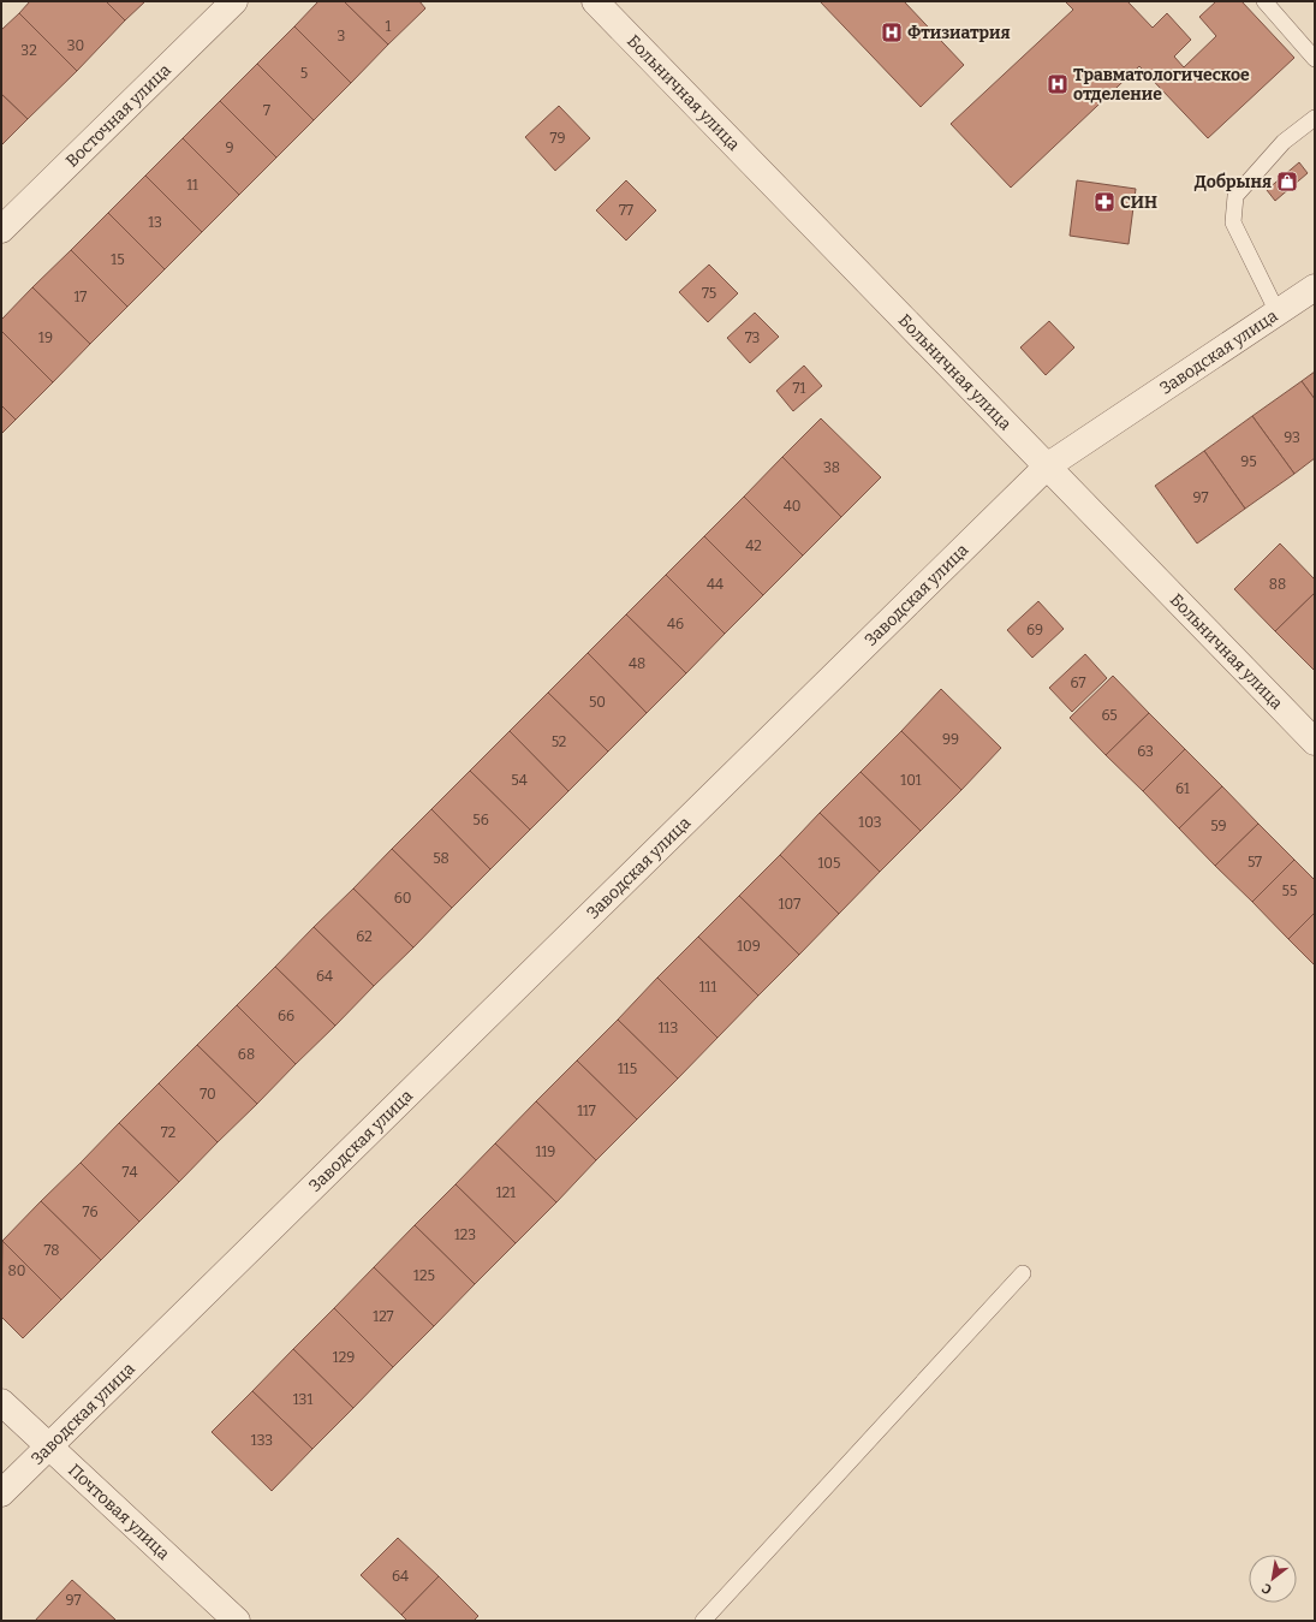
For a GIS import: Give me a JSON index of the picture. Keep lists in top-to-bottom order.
{
  "streets": {
    "street": [
      "Больничная улица",
      "Восточная улица",
      "Заводская улица",
      "Почтовая улица"
    ]
  },
  "crossings": [
    ["Больничная улица", "Заводская улица"],
    ["Заводская улица", "Почтовая улица"]
  ],
  "places": {
    "hospital": ["Фтизиатрия", "Травматологическое отделение"],
    "shop": ["Добрыня"],
    "pharmacy": ["СИН"]
  },
  "house_numbers": [
    "1",
    "3",
    "30",
    "32",
    "5",
    "7",
    "79",
    "9",
    "11",
    "77",
    "13",
    "15",
    "75",
    "17",
    "19",
    "73",
    "71",
    "93",
    "95",
    "38",
    "97",
    "40",
    "42",
    "44",
    "88",
    "46",
    "69",
    "48",
    "67",
    "50",
    "65",
    "99",
    "52",
    "63",
    "54",
    "101",
    "61",
    "56",
    "103",
    "59",
    "58",
    "57",
    "105",
    "55",
    "60",
    "107",
    "62",
    "109",
    "64",
    "111",
    "66",
    "113",
    "68",
    "115",
    "70",
    "117",
    "72",
    "119",
    "74",
    "121",
    "76",
    "123",
    "78",
    "80",
    "125",
    "127",
    "129",
    "131",
    "133",
    "64",
    "97"
  ],
  "north": "bottom left"
}
